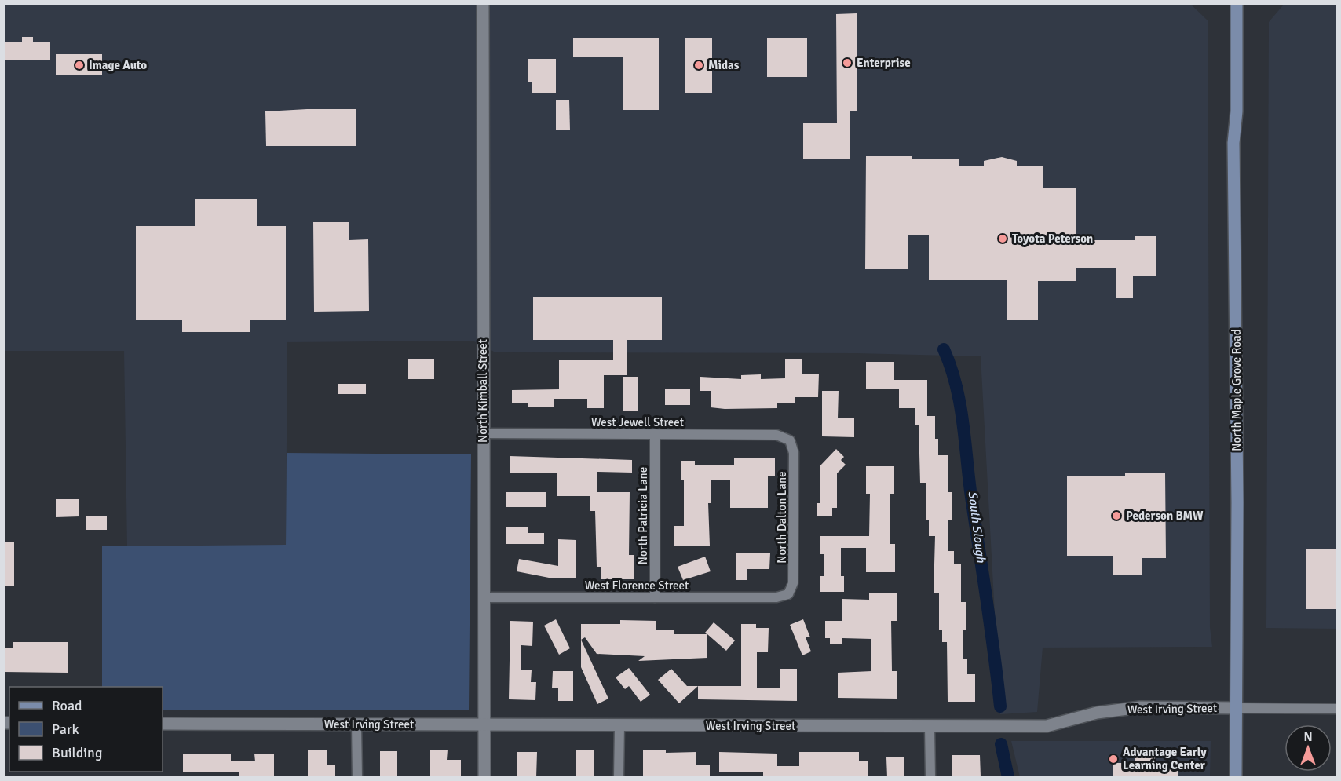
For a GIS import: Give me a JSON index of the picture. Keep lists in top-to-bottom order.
{
  "streets": {
    "main road": ["North Maple Grove Road"],
    "street": [
      "North Kimball Street",
      "West Jewell Street",
      "North Patricia Lane",
      "North Dalton Lane",
      "West Florence Street",
      "West Irving Street"
    ]
  },
  "crossings": [
    ["North Maple Grove Road", "West Irving Street"],
    ["North Kimball Street", "West Jewell Street"],
    ["North Kimball Street", "West Florence Street"],
    ["North Kimball Street", "West Irving Street"],
    ["West Jewell Street", "North Patricia Lane"],
    ["West Jewell Street", "North Dalton Lane"],
    ["North Patricia Lane", "West Florence Street"],
    ["North Dalton Lane", "West Florence Street"]
  ],
  "water": ["South Slough"],
  "places": [
    "Enterprise",
    "Image Auto",
    "Midas",
    "Toyota Peterson",
    "Pederson BMW",
    "Advantage Early Learning Center"
  ],
  "legend": ["Road", "Park", "Building"],
  "north": "top"
}
